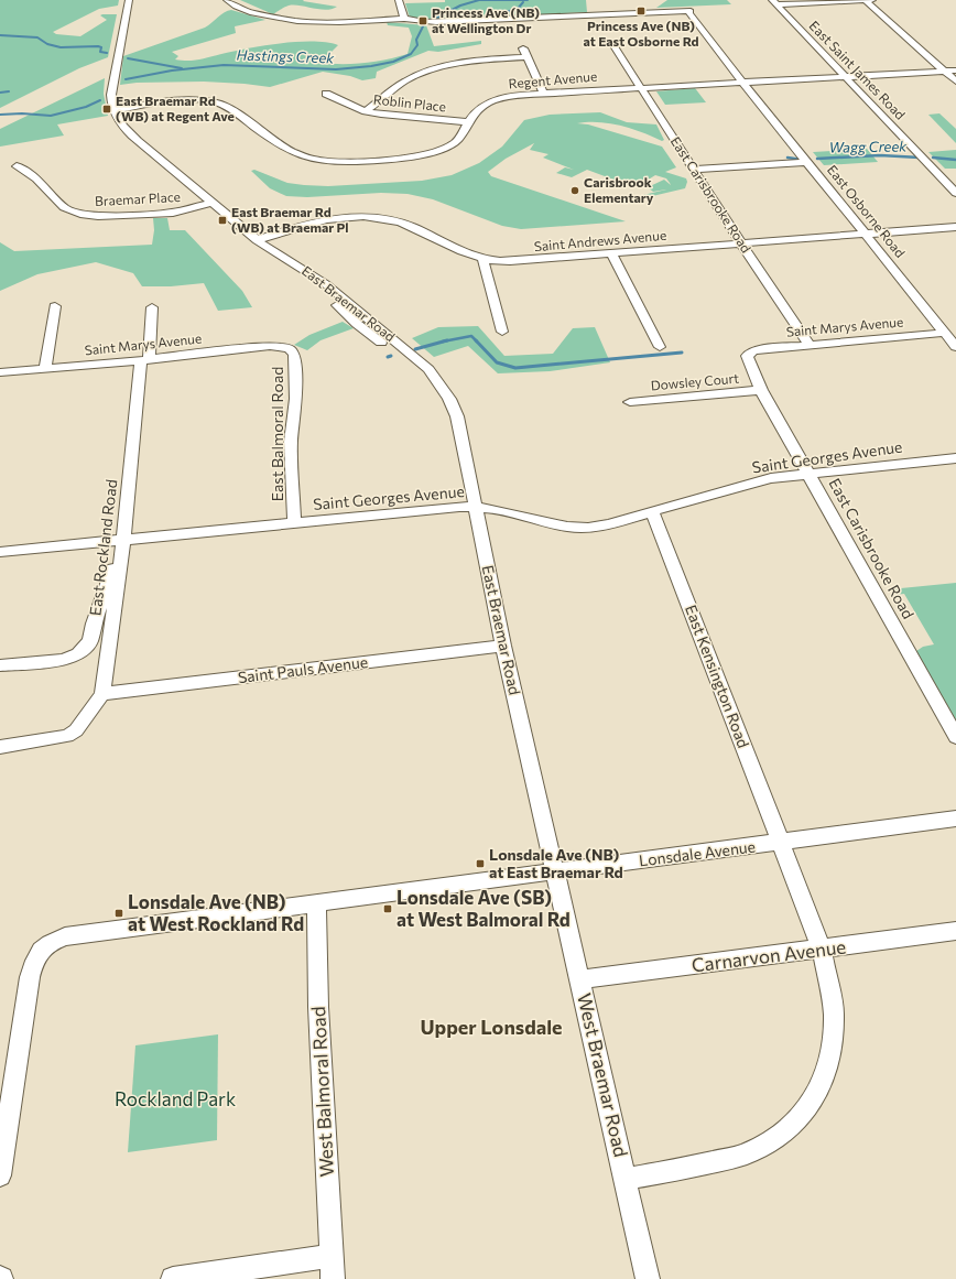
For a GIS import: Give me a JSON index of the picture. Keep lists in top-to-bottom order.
{
  "streets": {
    "street": [
      "East Saint James Road",
      "Regent Avenue",
      "Roblin Place",
      "East Carisbrooke Road",
      "Braemar Place",
      "East Osborne Road",
      "Saint Andrews Avenue",
      "East Braemar Road",
      "Saint Marys Avenue",
      "Dowsley Court",
      "East Balmoral Road",
      "Saint Georges Avenue",
      "East Rockland Road",
      "Saint Pauls Avenue",
      "East Kensington Road",
      "Lonsdale Avenue",
      "Carnarvon Avenue",
      "West Braemar Road",
      "West Balmoral Road"
    ]
  },
  "crossings": [
    ["East Saint James Road", "Regent Avenue"],
    ["Regent Avenue", "Roblin Place"],
    ["Regent Avenue", "East Carisbrooke Road"],
    ["Regent Avenue", "East Osborne Road"],
    ["Regent Avenue", "East Braemar Road"],
    ["East Carisbrooke Road", "Saint Andrews Avenue"],
    ["East Carisbrooke Road", "Saint Marys Avenue"],
    ["East Carisbrooke Road", "Dowsley Court"],
    ["East Carisbrooke Road", "Saint Georges Avenue"],
    ["Braemar Place", "East Braemar Road"],
    ["East Osborne Road", "Saint Andrews Avenue"],
    ["East Osborne Road", "Saint Marys Avenue"],
    ["Saint Andrews Avenue", "East Braemar Road"],
    ["East Braemar Road", "Saint Georges Avenue"],
    ["East Braemar Road", "Saint Pauls Avenue"],
    ["East Braemar Road", "Lonsdale Avenue"],
    ["East Braemar Road", "West Braemar Road"],
    ["Saint Marys Avenue", "East Balmoral Road"],
    ["Saint Marys Avenue", "East Rockland Road"],
    ["East Balmoral Road", "Saint Georges Avenue"],
    ["Saint Georges Avenue", "East Rockland Road"],
    ["Saint Georges Avenue", "East Kensington Road"],
    ["East Rockland Road", "Saint Pauls Avenue"],
    ["East Kensington Road", "Lonsdale Avenue"],
    ["East Kensington Road", "Carnarvon Avenue"],
    ["East Kensington Road", "West Braemar Road"],
    ["Lonsdale Avenue", "West Braemar Road"],
    ["Lonsdale Avenue", "West Balmoral Road"],
    ["Carnarvon Avenue", "West Braemar Road"]
  ],
  "districts": ["Upper Lonsdale"],
  "water": ["Hastings Creek", "Wagg Creek"],
  "parks": ["Rockland Park"],
  "places": {
    "transit": [
      "Princess Ave (NB) at East Osborne Rd",
      "Princess Ave (NB) at Wellington Dr",
      "East Braemar Rd (WB) at Regent Ave",
      "East Braemar Rd (WB) at Braemar Pl",
      "Lonsdale Ave (NB) at East Braemar Rd",
      "Lonsdale Ave (SB) at West Balmoral Rd",
      "Lonsdale Ave (NB) at West Rockland Rd"
    ],
    "other": ["Carisbrook Elementary"]
  }
}
